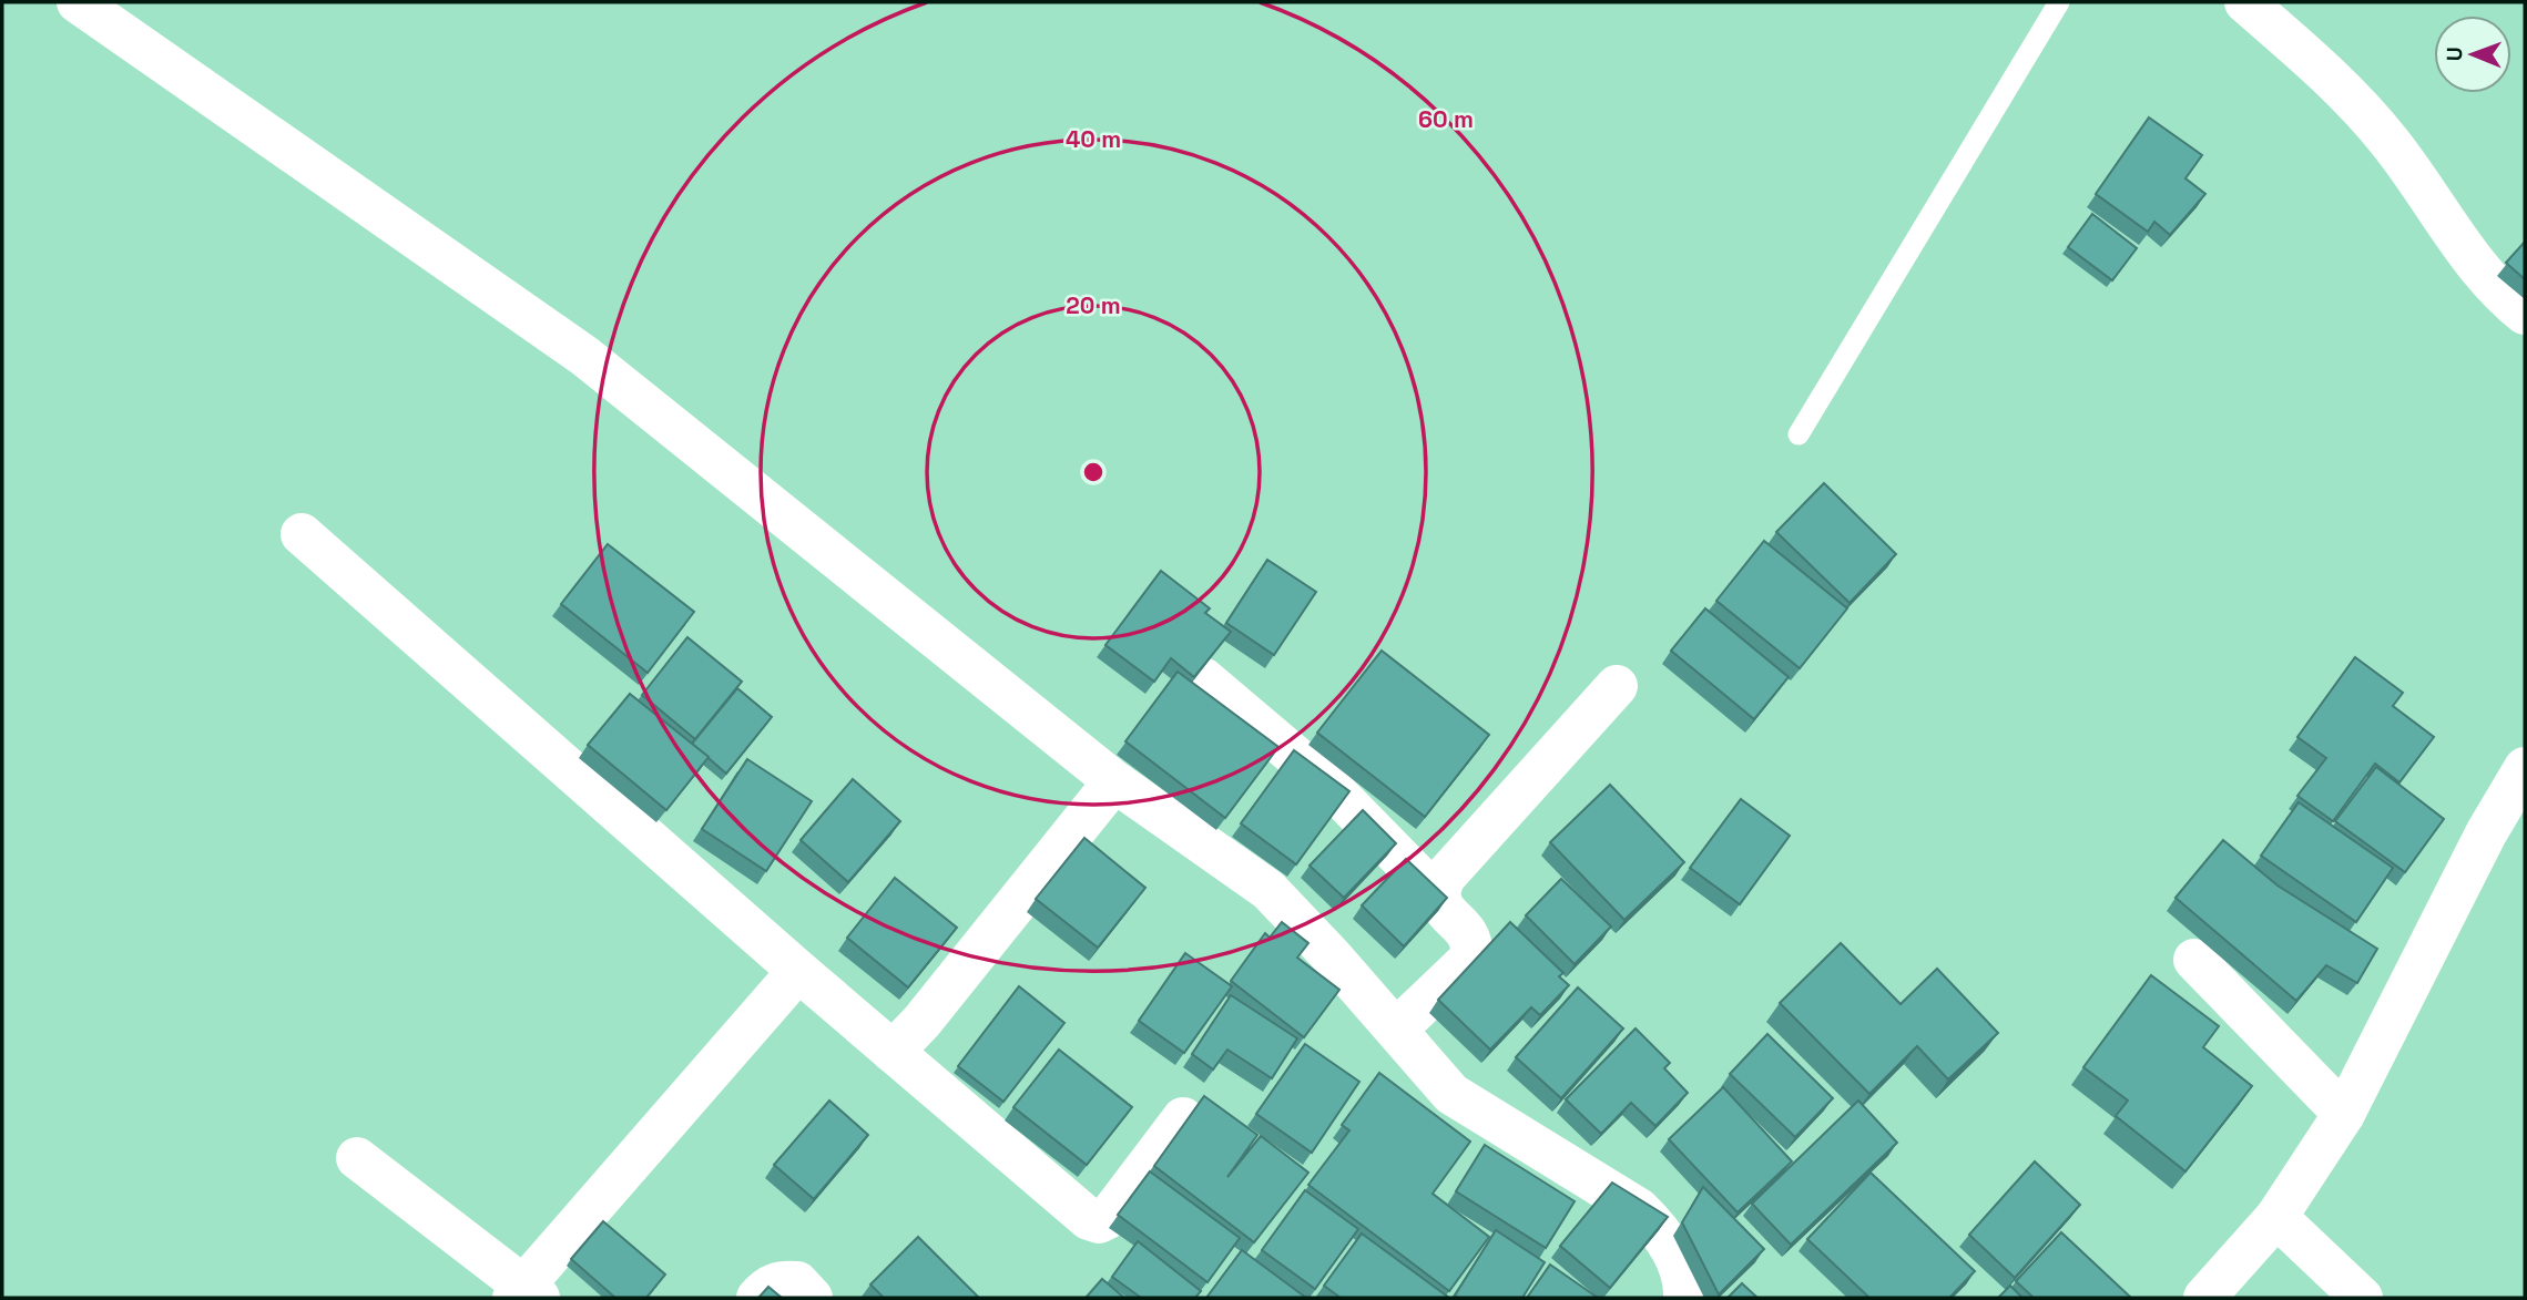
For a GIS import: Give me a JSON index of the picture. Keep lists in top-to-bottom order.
{
  "north": "left",
  "rings": ["60 m", "40 m", "20 m"]
}
